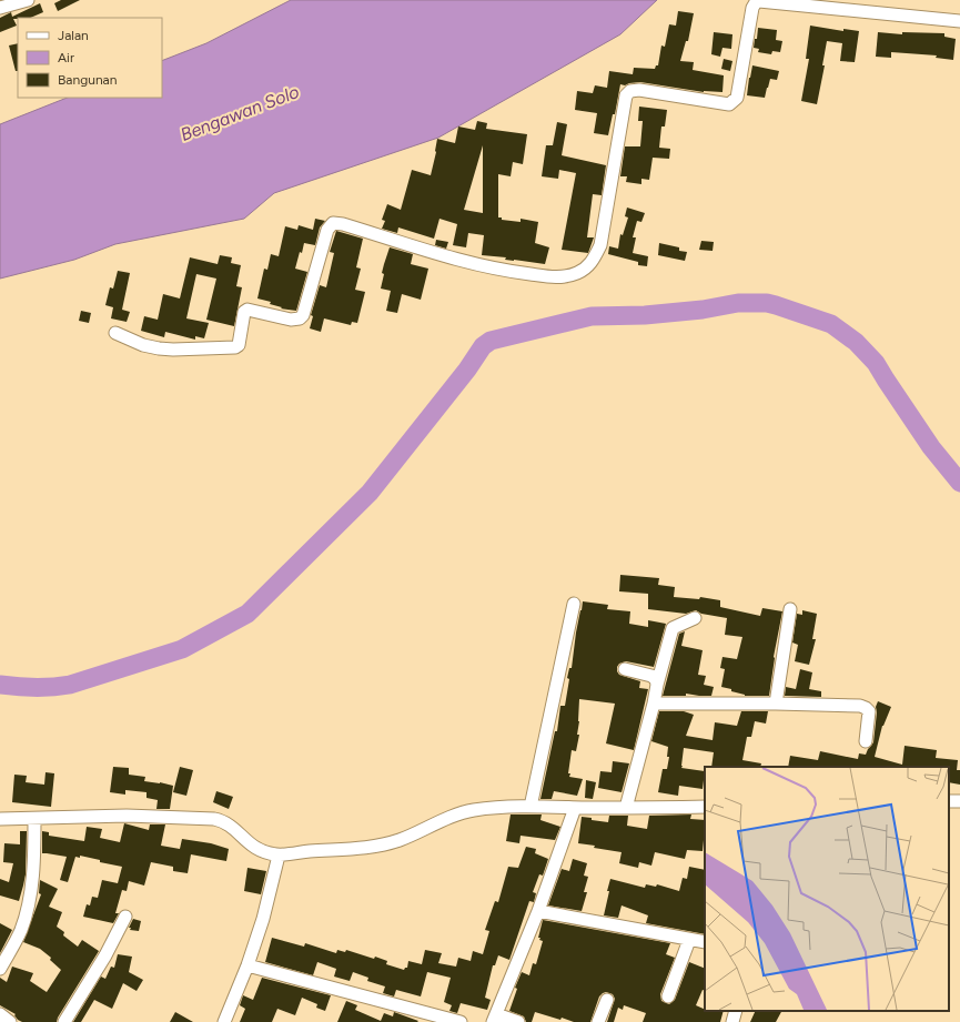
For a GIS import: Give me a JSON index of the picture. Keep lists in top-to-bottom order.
{
  "water": ["Bengawan Solo"],
  "legend": ["Jalan", "Air", "Bangunan"]
}
